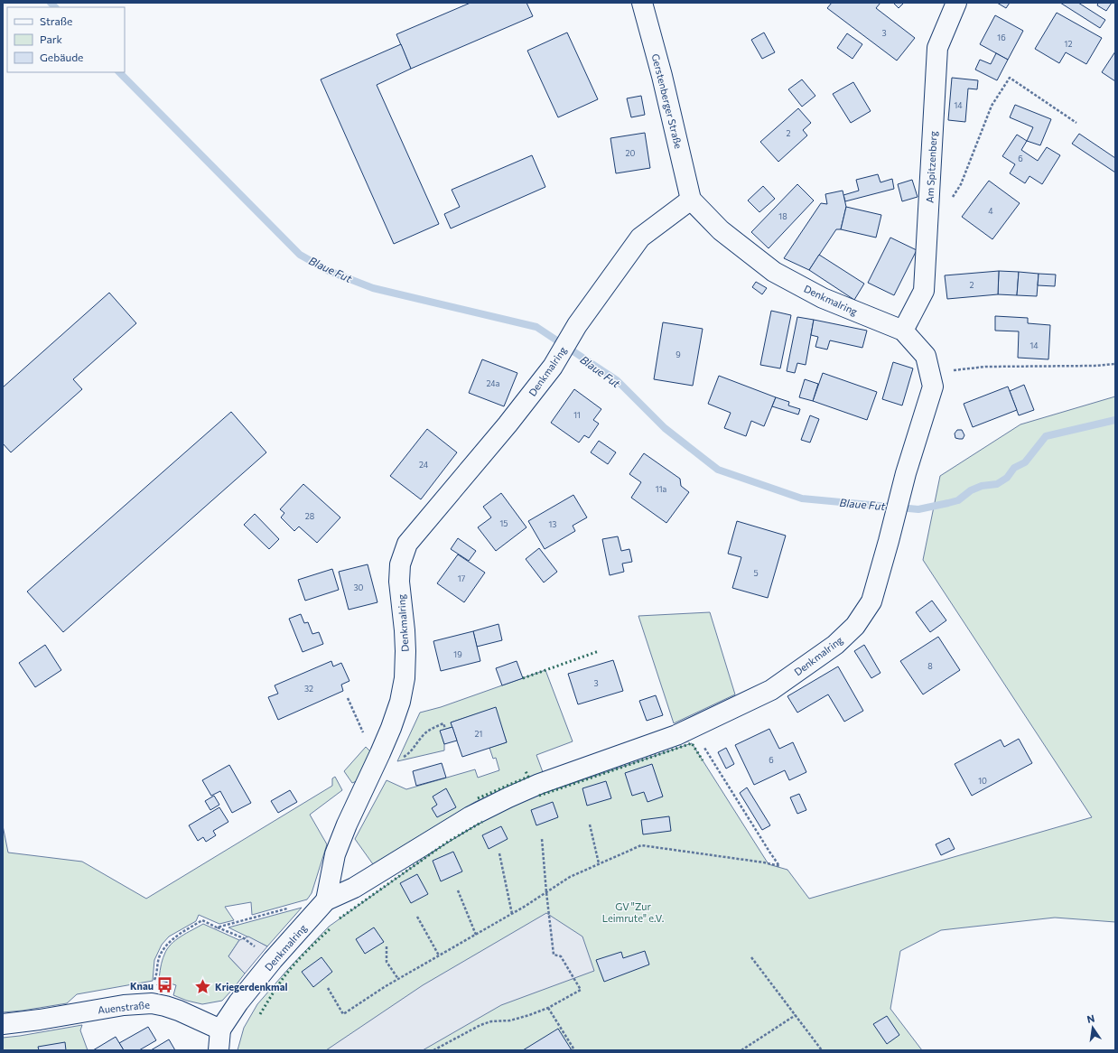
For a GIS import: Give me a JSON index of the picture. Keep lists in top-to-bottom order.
{
  "streets": {
    "street": [
      "Gerstenberger Straße",
      "Am Spitzenberg",
      "Denkmalring",
      "Auenstraße"
    ]
  },
  "crossings": [
    ["Gerstenberger Straße", "Denkmalring"],
    ["Am Spitzenberg", "Denkmalring"],
    ["Denkmalring", "Auenstraße"]
  ],
  "water": ["Blaue Fut"],
  "parks": ["GV \"Zur Leimrute\" e.V."],
  "places": {
    "bus stop": ["Knau"],
    "place": ["Kriegerdenkmal"]
  },
  "house_numbers": [
    "3",
    "16",
    "12",
    "14",
    "2",
    "20",
    "6",
    "4",
    "18",
    "2",
    "14",
    "9",
    "24a",
    "11",
    "24",
    "11a",
    "28",
    "15",
    "13",
    "5",
    "17",
    "30",
    "19",
    "8",
    "3",
    "32",
    "21",
    "6",
    "10"
  ],
  "legend": ["Straße", "Park", "Gebäude"],
  "north": "top"
}
